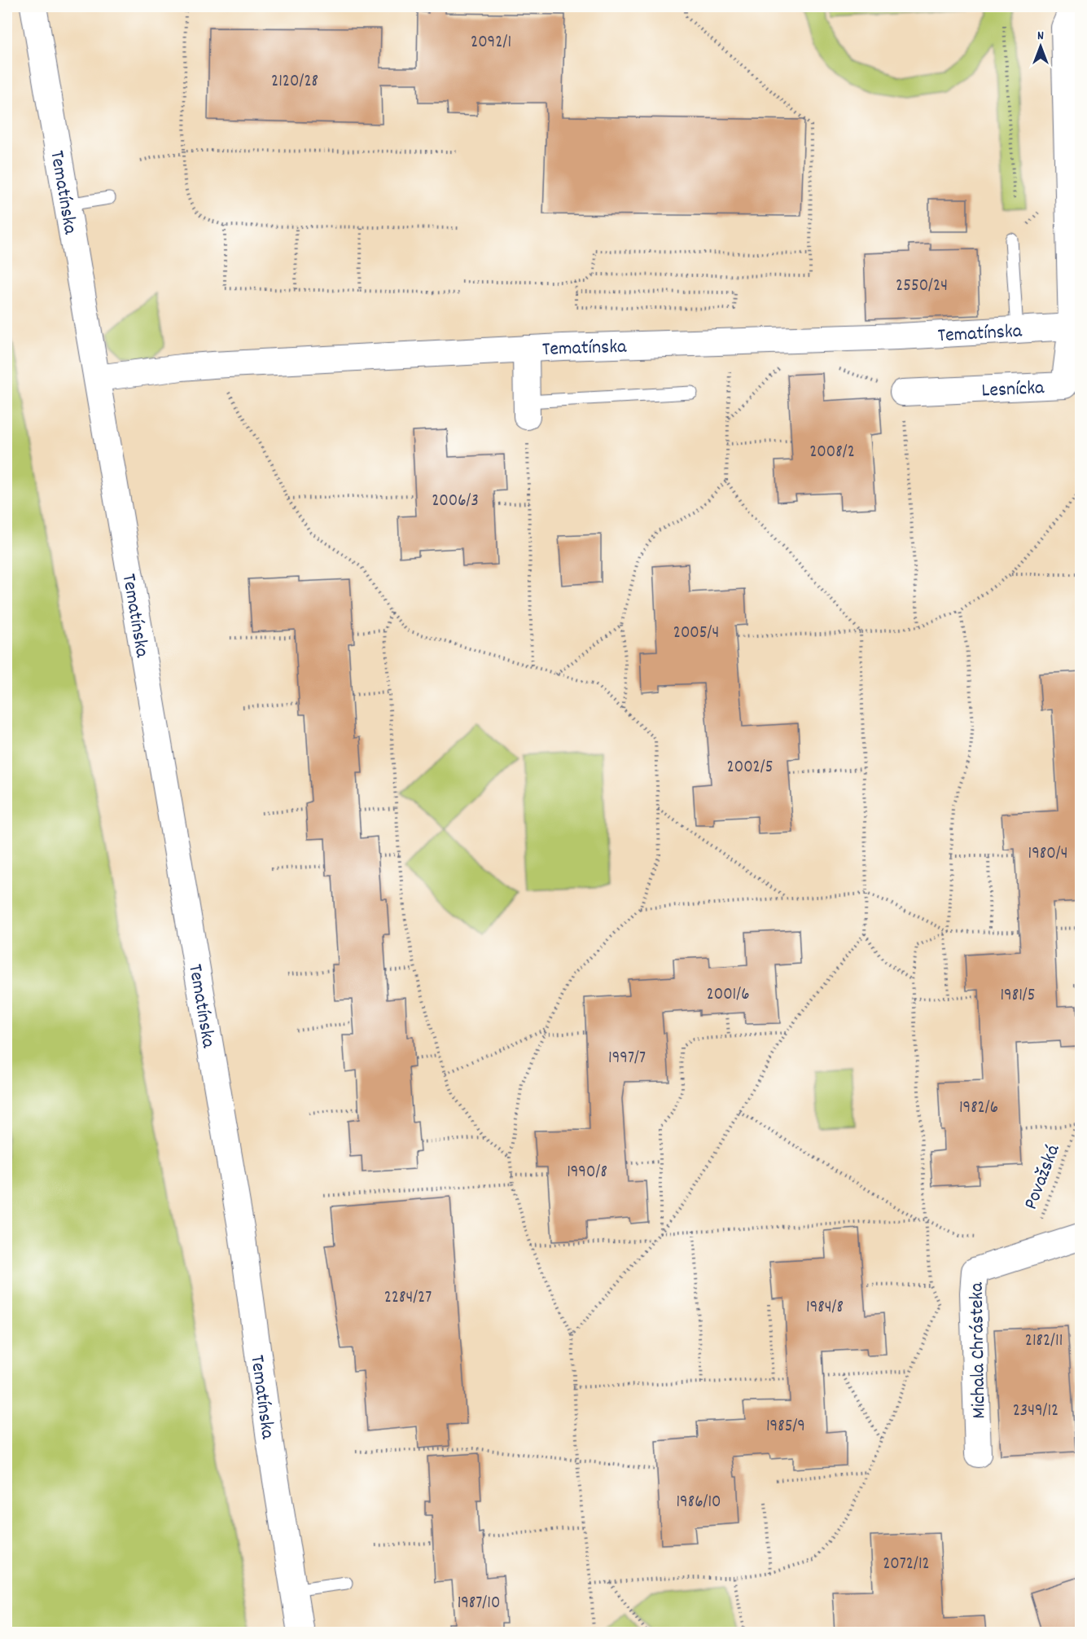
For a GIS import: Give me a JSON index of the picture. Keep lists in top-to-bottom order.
{
  "streets": {
    "street": ["Tematínska", "Lesnícka", "Michala Chrásteka"],
    "path": ["Považská"]
  },
  "crossings": [
    ["Tematínska", "Lesnícka"]
  ],
  "house_numbers": [
    "2092/1",
    "2120/28",
    "2550/24",
    "2008/2",
    "2006/3",
    "2005/4",
    "2002/5",
    "1980/4",
    "2001/6",
    "1981/5",
    "1997/7",
    "1982/6",
    "1990/8",
    "2284/27",
    "1984/8",
    "2182/11",
    "2349/12",
    "1985/9",
    "1986/10",
    "2072/12",
    "1987/10"
  ],
  "north": "top"
}
